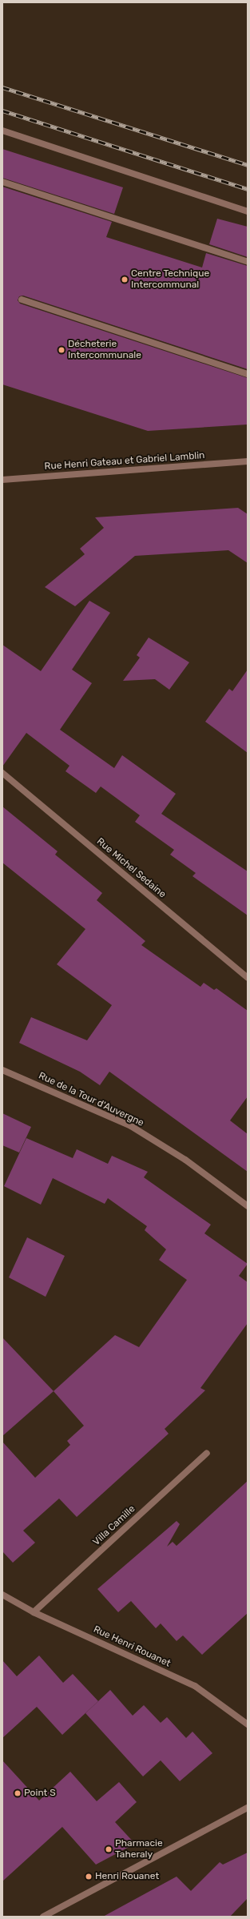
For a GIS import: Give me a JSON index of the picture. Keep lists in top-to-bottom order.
{
  "streets": {
    "street": [
      "Rue Henri Gateau et Gabriel Lamblin",
      "Rue Michel Sedaine",
      "Rue de la Tour d'Auvergne",
      "Villa Camille",
      "Rue Henri Rouanet"
    ]
  },
  "crossings": [
    ["Villa Camille", "Rue Henri Rouanet"]
  ],
  "places": [
    "Centre Technique Intercommunal",
    "Décheterie Intercommunale",
    "Point S",
    "Pharmacie Taheraly",
    "Henri Rouanet"
  ]
}
